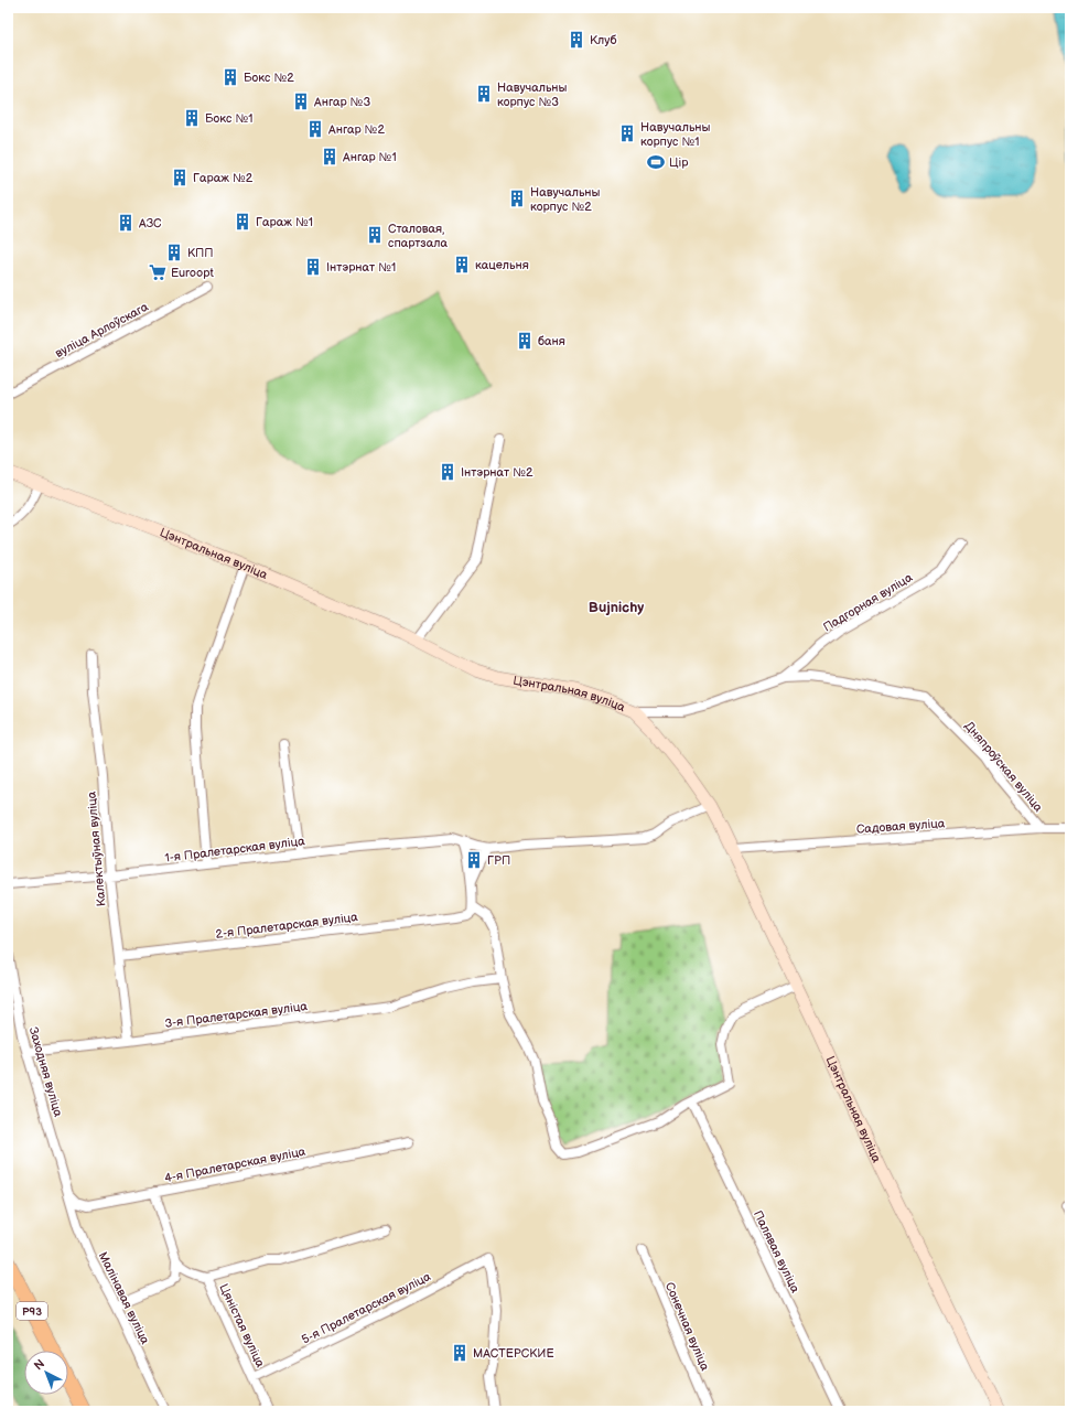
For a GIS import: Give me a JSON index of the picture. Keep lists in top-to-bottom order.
{
  "streets": {
    "main road": ["Р93"],
    "street": [
      "вуліца Арлоўскага",
      "Цэнтральная вуліца",
      "Падгорная вуліца",
      "Дняпроўская вуліца",
      "Садовая вуліца",
      "Калектыўная вуліца",
      "1-я Пралетарская вуліца",
      "2-я Пралетарская вуліца",
      "3-я Пралетарская вуліца",
      "Заходняя вуліца",
      "4-я Пралетарская вуліца",
      "Палявая вуліца",
      "Малінавая вуліца",
      "5-я Пралетарская вуліца",
      "Цяністая вуліца",
      "Сонечная вуліца"
    ]
  },
  "crossings": [
    ["Цэнтральная вуліца", "Падгорная вуліца"],
    ["Цэнтральная вуліца", "Садовая вуліца"],
    ["Падгорная вуліца", "Дняпроўская вуліца"],
    ["Дняпроўская вуліца", "Садовая вуліца"],
    ["Калектыўная вуліца", "1-я Пралетарская вуліца"],
    ["Калектыўная вуліца", "2-я Пралетарская вуліца"],
    ["Калектыўная вуліца", "3-я Пралетарская вуліца"],
    ["3-я Пралетарская вуліца", "Заходняя вуліца"],
    ["Заходняя вуліца", "4-я Пралетарская вуліца"],
    ["Заходняя вуліца", "Малінавая вуліца"],
    ["4-я Пралетарская вуліца", "Малінавая вуліца"],
    ["5-я Пралетарская вуліца", "Цяністая вуліца"]
  ],
  "districts": ["Bujnichy"],
  "places": {
    "building": [
      "Клуб",
      "Бокс №2",
      "Навучальны корпус №3",
      "Ангар №3",
      "Бокс №1",
      "Ангар №2",
      "Навучальны корпус №1",
      "Ангар №1",
      "Гараж №2",
      "Навучальны корпус №2",
      "Гараж №1",
      "АЗС",
      "Сталовая, спартзала",
      "КПП",
      "кацельня",
      "Інтэрнат №1",
      "баня",
      "Інтэрнат №2",
      "ГРП",
      "МАСТЕРСКИЕ"
    ],
    "sports": ["Цір"],
    "supermarket": ["Euroopt"]
  },
  "north": "top left"
}
